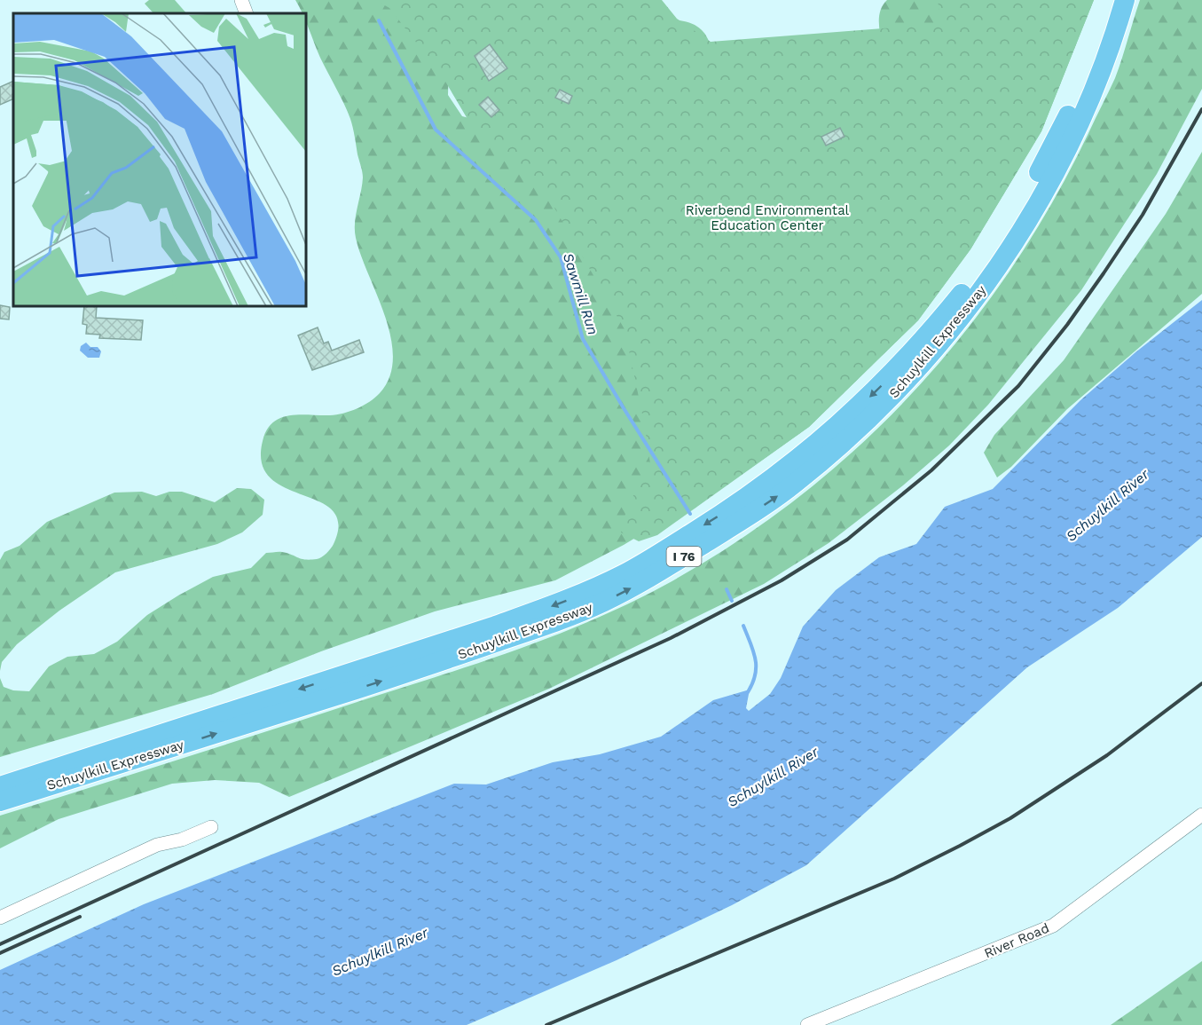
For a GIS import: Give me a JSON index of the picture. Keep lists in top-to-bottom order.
{
  "streets": {
    "highway": ["Schuylkill Expressway", "I 76"],
    "street": ["River Road"]
  },
  "water": ["Sawmill Run", "Schuylkill River"],
  "parks": ["Riverbend Environmental Education Center"]
}
